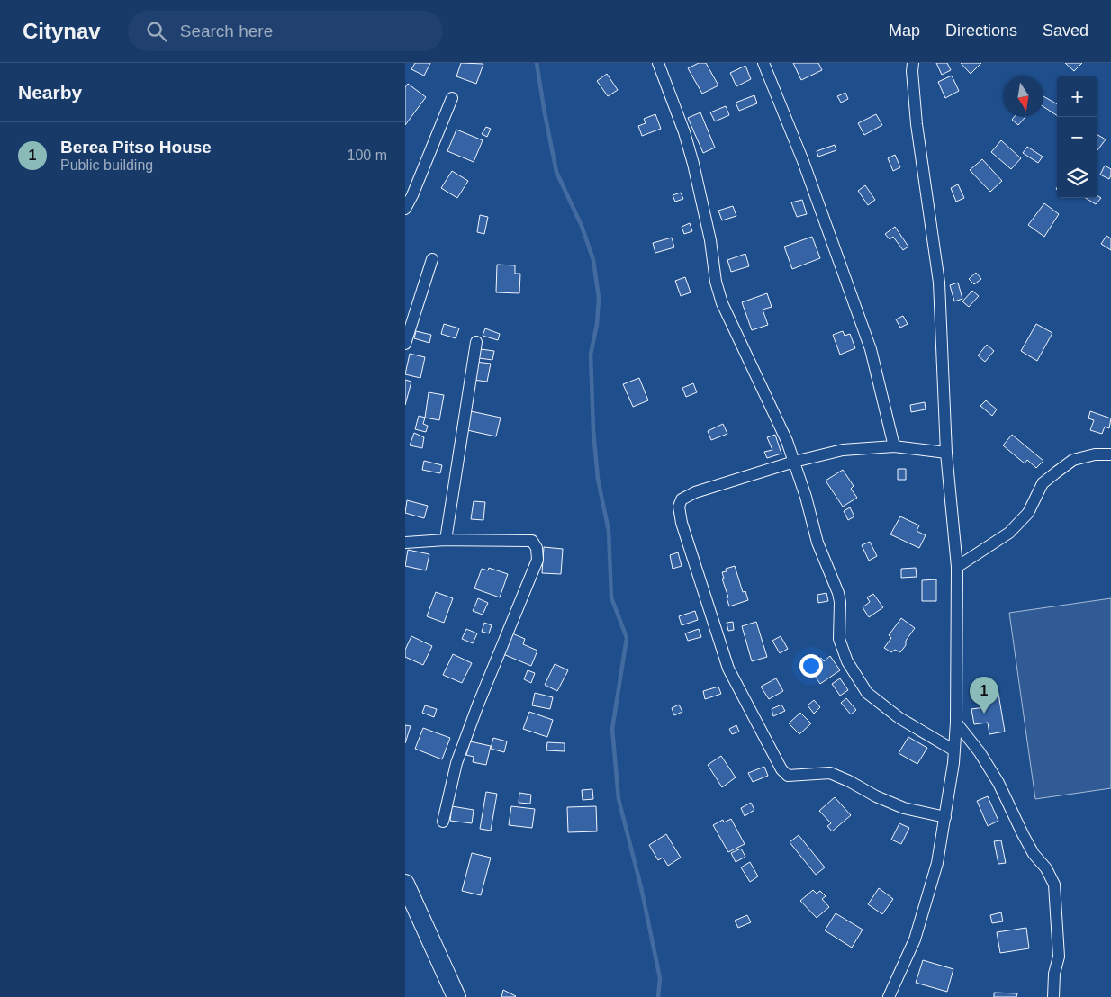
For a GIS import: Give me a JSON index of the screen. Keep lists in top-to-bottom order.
{
  "north": "bottom",
  "page": {
    "header": "Citynav",
    "search": "Search here",
    "nav": ["Map", "Directions", "Saved"],
    "heading": "Nearby",
    "map_buttons": ["+", "−"],
    "list": [
      {
        "mark": "1",
        "name": "Berea Pitso House",
        "note": "Public building",
        "value": "100 m"
      }
    ],
    "pins": "1"
  }
}
